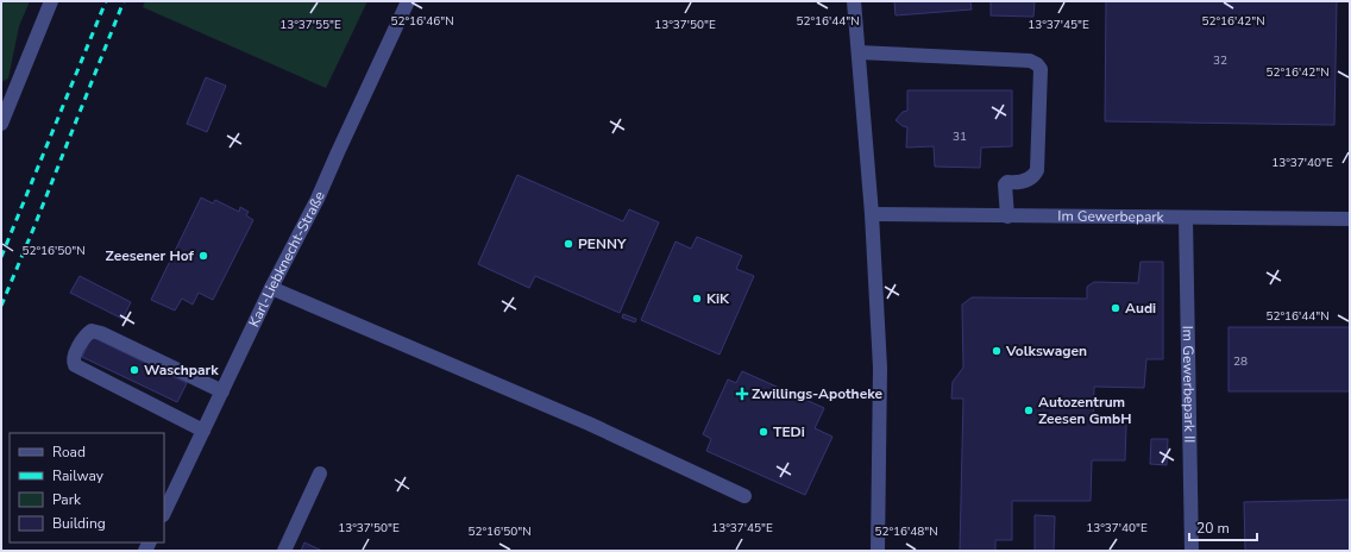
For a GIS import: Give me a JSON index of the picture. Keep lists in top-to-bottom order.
{
  "streets": {
    "street": ["Im Gewerbepark", "Karl-Liebknecht-Straße", "Im Gewerbepark II"]
  },
  "crossings": [
    ["Im Gewerbepark", "Im Gewerbepark II"]
  ],
  "places": {
    "other": [
      "PENNY",
      "Zeesener Hof",
      "KiK",
      "Audi",
      "Volkswagen",
      "Waschpark",
      "Autozentrum Zeesen GmbH",
      "TEDi"
    ],
    "health": ["Zwillings-Apotheke"]
  },
  "house_numbers": ["32", "31", "28"],
  "legend": [
    "Road",
    "Railway",
    "Park",
    "Building"
  ],
  "scale_bar": "20 m",
  "coordinates": [
    "52°16'42\"N",
    "52°16'46\"N",
    "52°16'44\"N",
    "13°37'55\"E",
    "13°37'50\"E",
    "13°37'45\"E",
    "13°37'40\"E",
    "52°16'50\"N",
    "52°16'48\"N"
  ]
}
